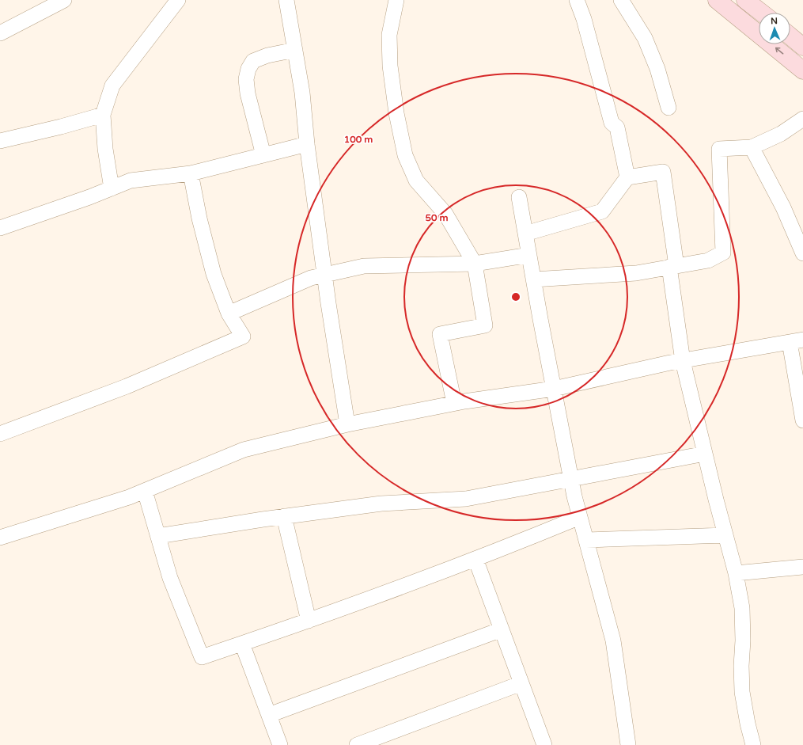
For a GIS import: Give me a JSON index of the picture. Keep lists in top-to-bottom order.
{
  "north": "top",
  "rings": ["100 m", "50 m"]
}
